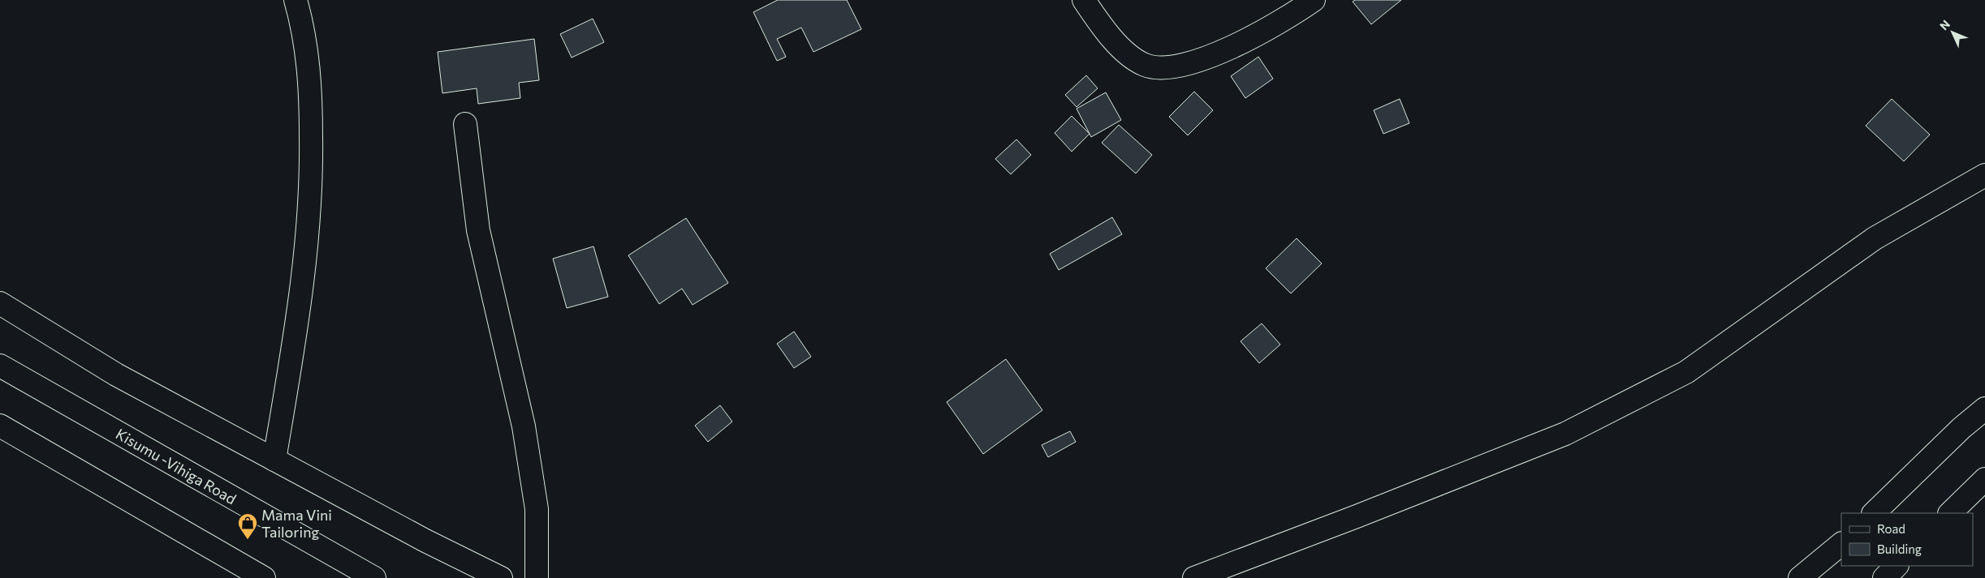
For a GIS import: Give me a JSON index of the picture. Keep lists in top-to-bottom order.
{
  "streets": {
    "main road": ["Kisumu -Vihiga Road"]
  },
  "places": {
    "shop": ["Mama Vini Tailoring"]
  },
  "legend": ["Road", "Building"],
  "north": "top left"
}
